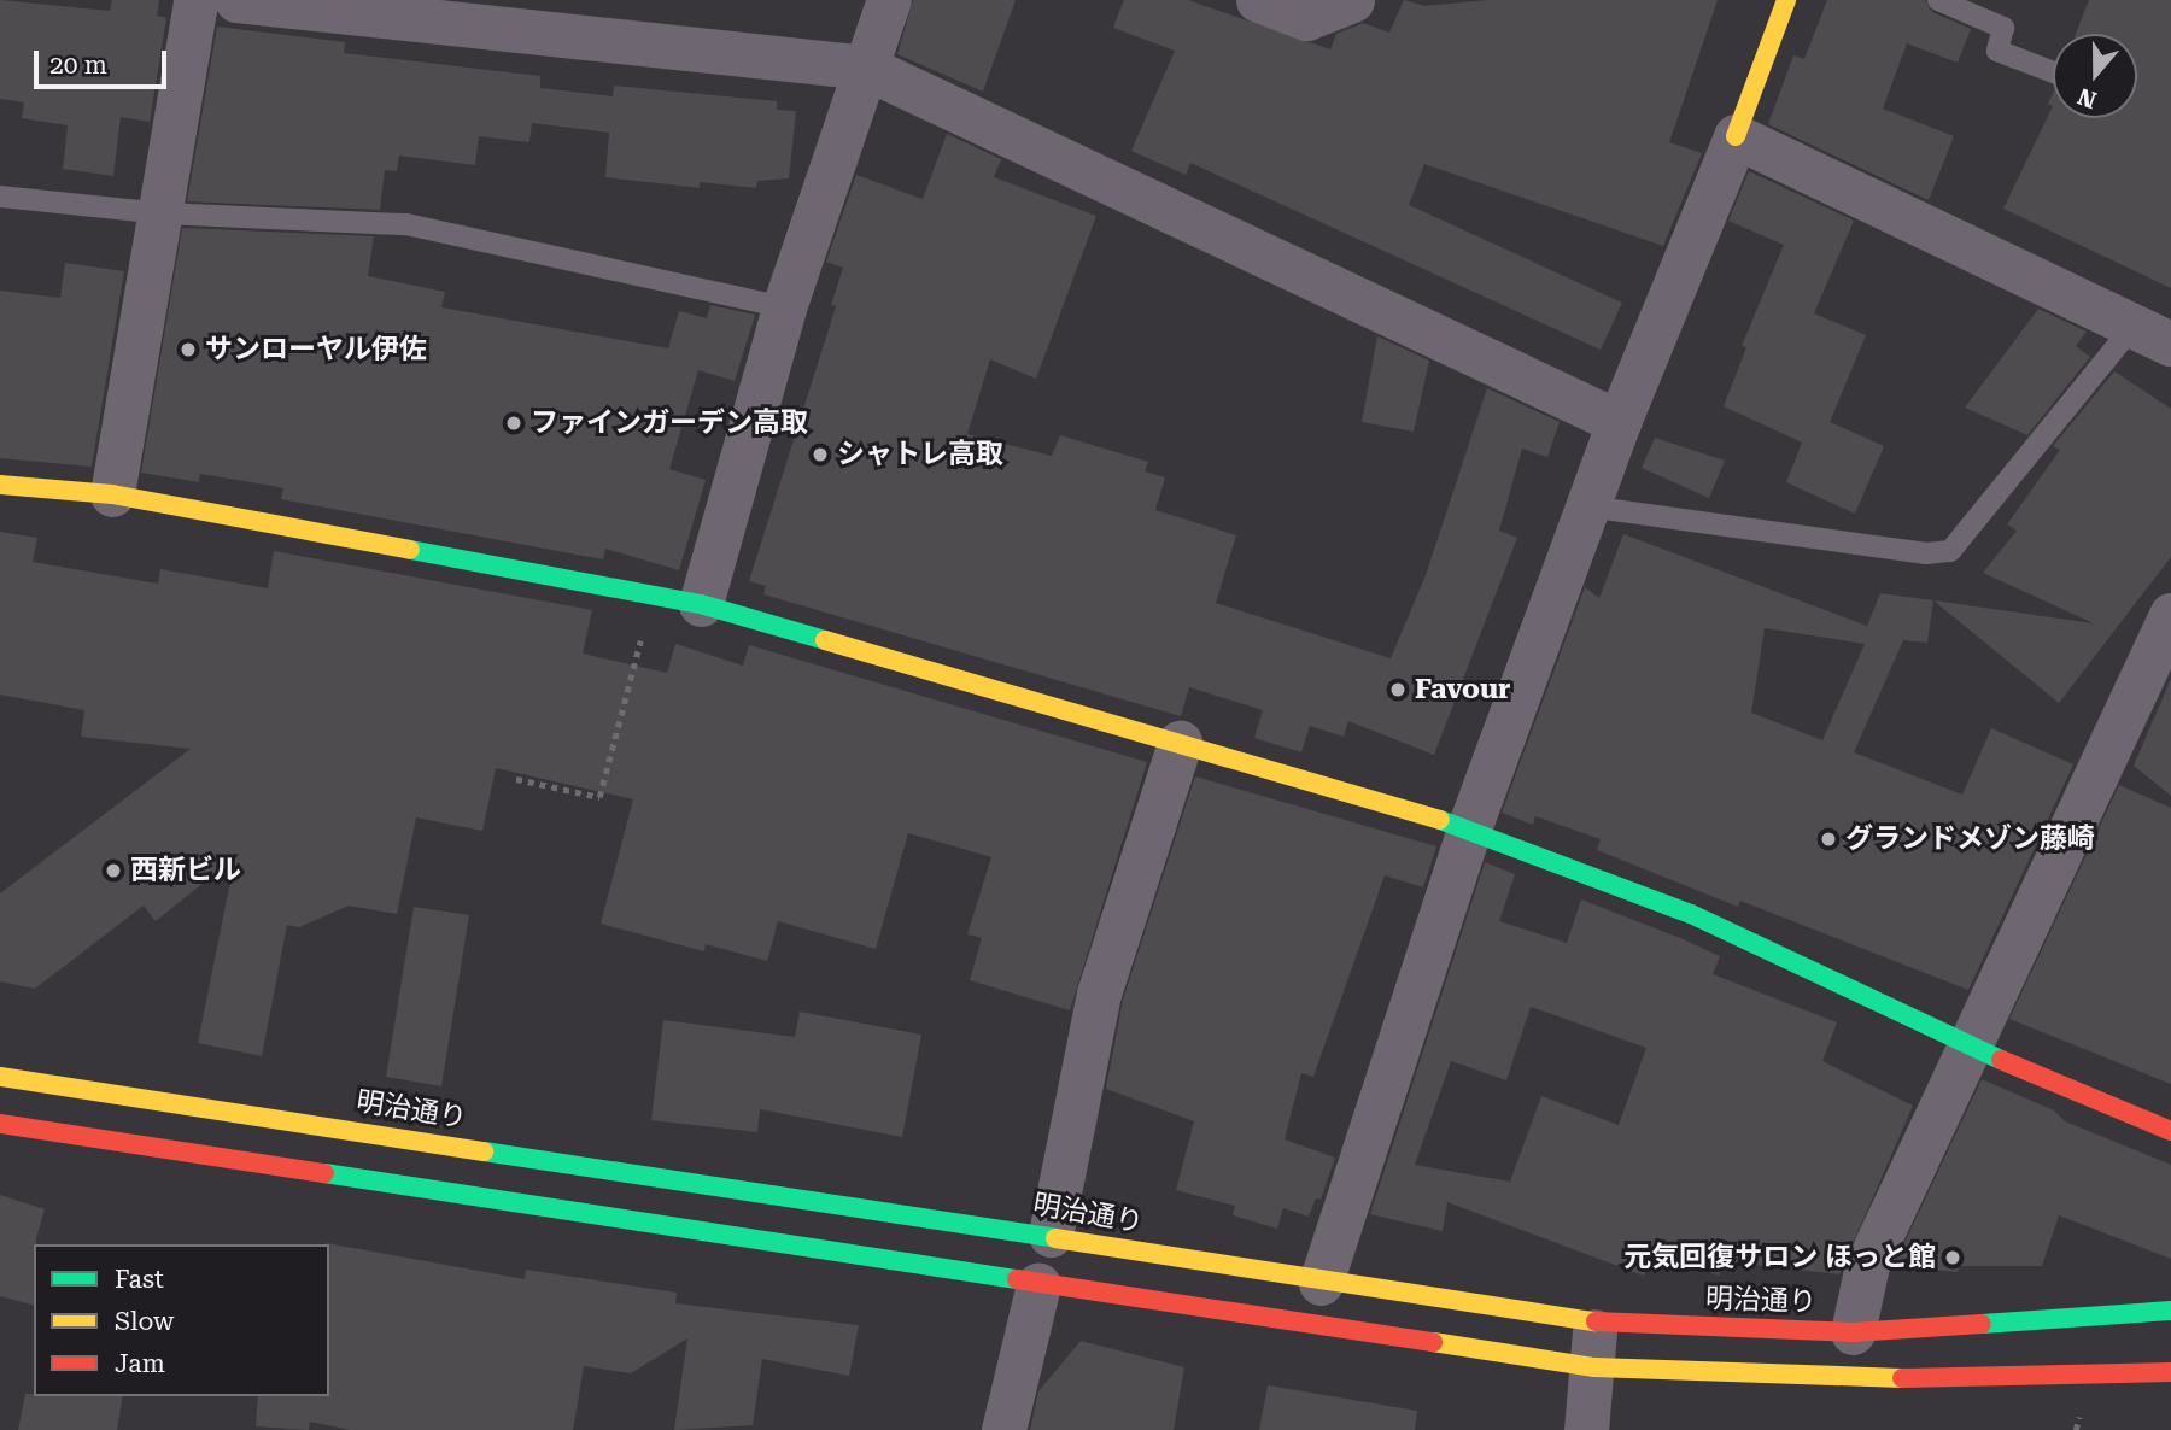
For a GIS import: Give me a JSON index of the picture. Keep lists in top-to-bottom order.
{
  "streets": {
    "street": ["明治通り"]
  },
  "places": [
    "サンローヤル伊佐",
    "ファインガーデン高取",
    "シャトレ高取",
    "Favour",
    "グランドメゾン藤崎",
    "西新ビル",
    "元気回復サロン ほっと館"
  ],
  "legend": ["Fast", "Slow", "Jam"],
  "scale_bar": "20 m",
  "north": "bottom"
}
